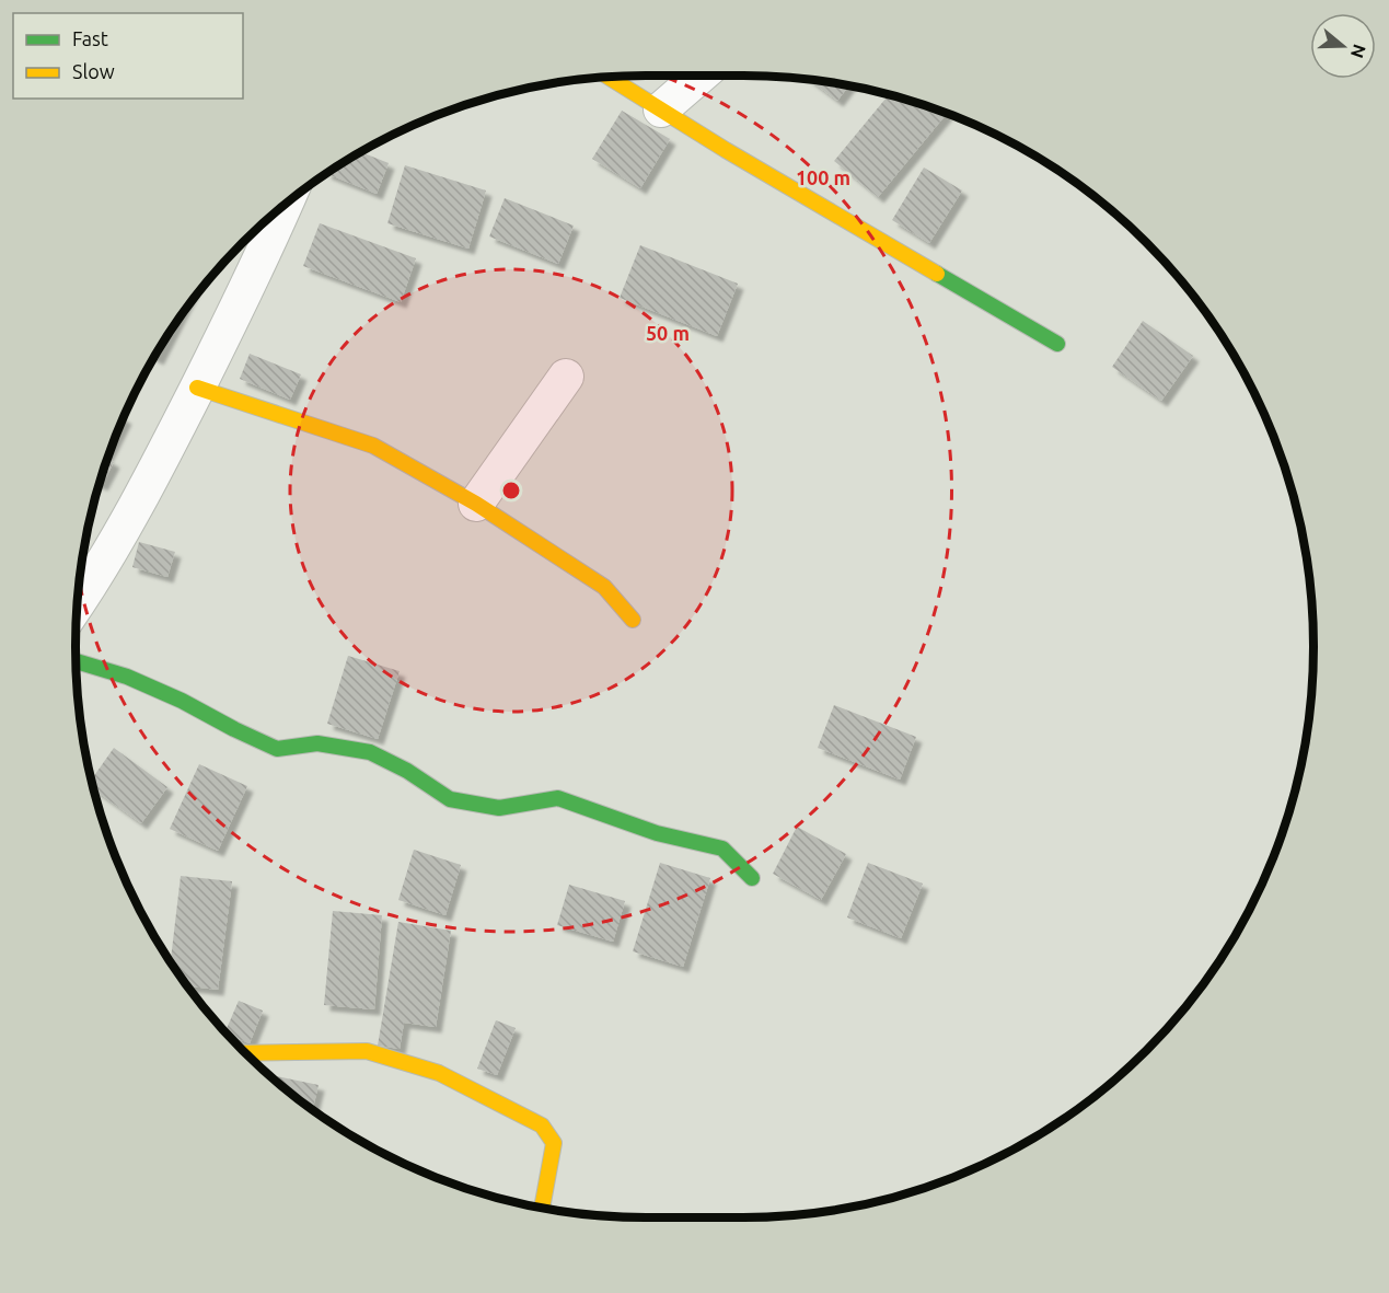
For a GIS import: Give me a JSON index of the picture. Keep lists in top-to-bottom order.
{
  "legend": ["Fast", "Slow"],
  "north": "right",
  "rings": ["100 m", "50 m"]
}
